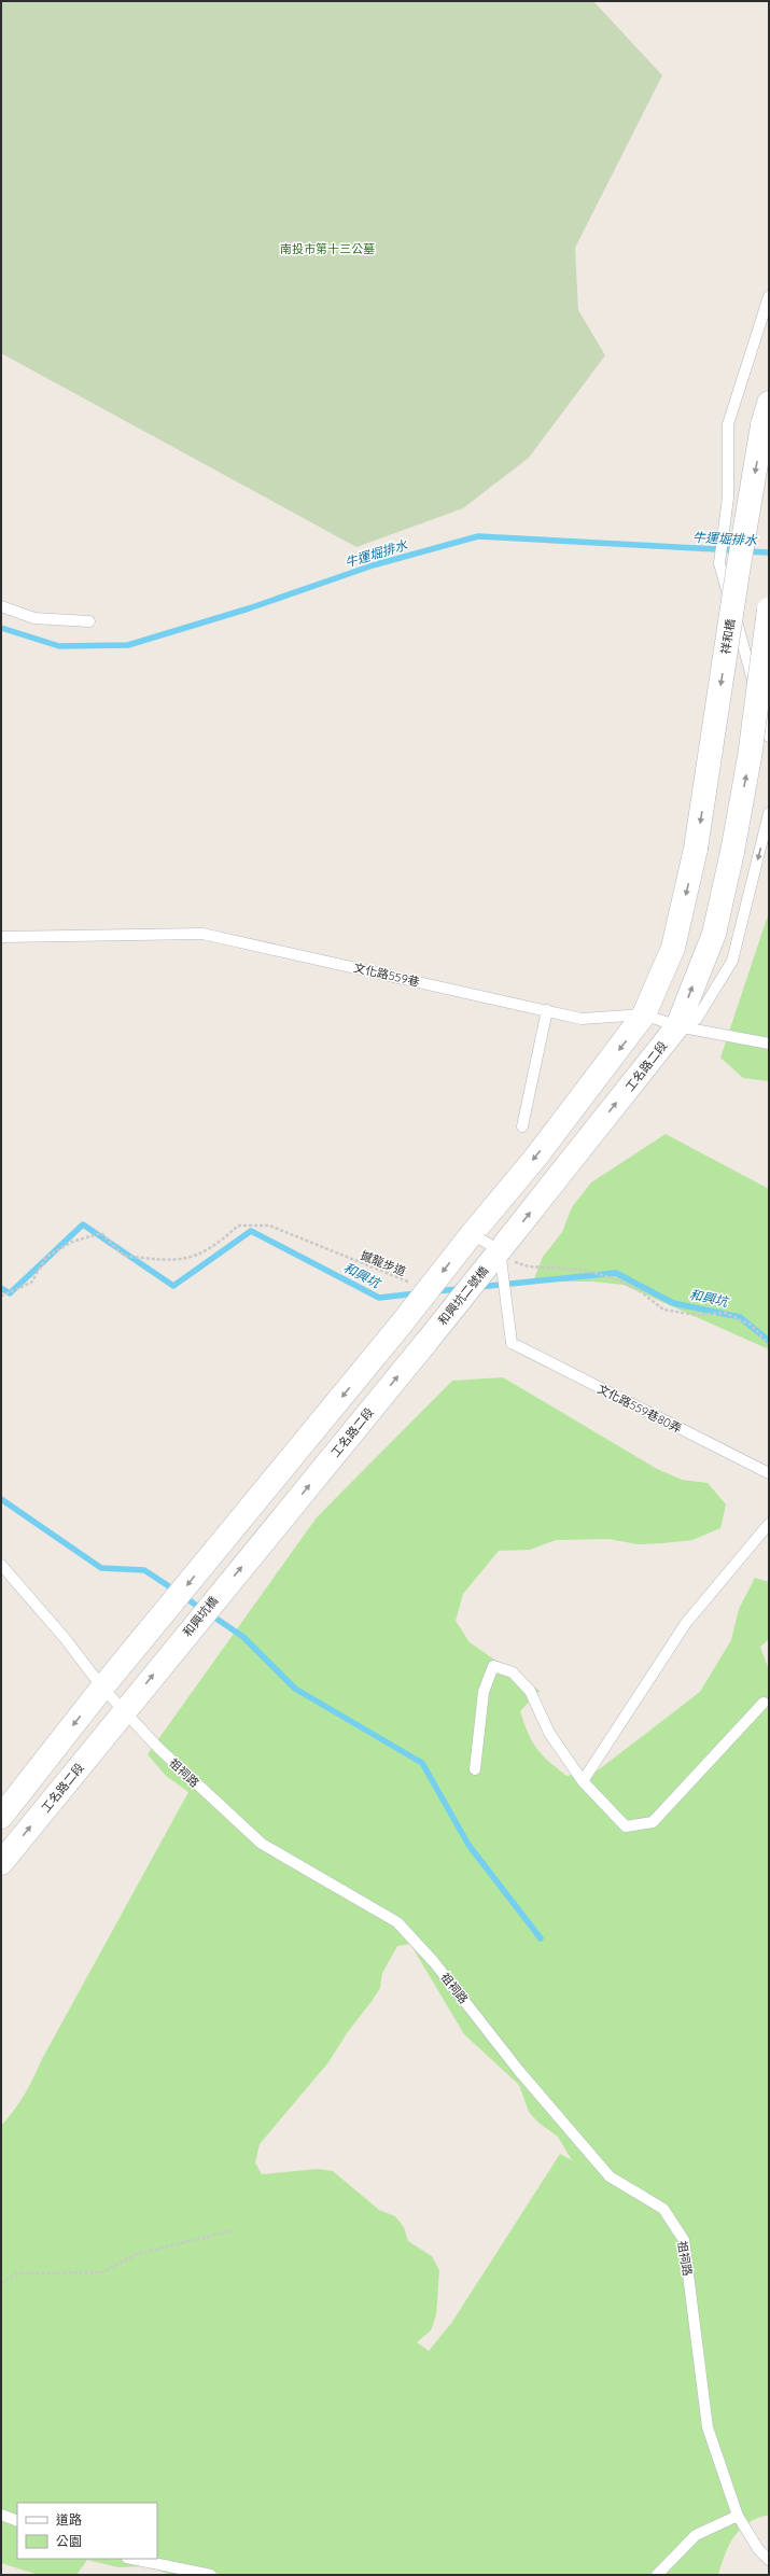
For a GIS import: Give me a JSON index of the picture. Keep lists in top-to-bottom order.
{
  "streets": {
    "main road": [
      "祥和橋",
      "工名路二段",
      "和興坑二號橋",
      "和興坑橋"
    ],
    "lane": ["文化路559巷", "文化路559巷80弄", "祖祠路"],
    "path": ["撼龍步道"]
  },
  "crossings": [
    ["祥和橋", "文化路559巷"],
    ["文化路559巷", "工名路二段"],
    ["工名路二段", "和興坑二號橋"],
    ["工名路二段", "文化路559巷80弄"],
    ["工名路二段", "和興坑橋"],
    ["工名路二段", "祖祠路"],
    ["和興坑二號橋", "文化路559巷80弄"],
    ["和興坑橋", "祖祠路"]
  ],
  "one_way": ["祥和橋"],
  "water": ["牛運堀排水", "和興坑"],
  "parks": ["南投市第十三公墓"],
  "legend": ["道路", "公園"]
}
